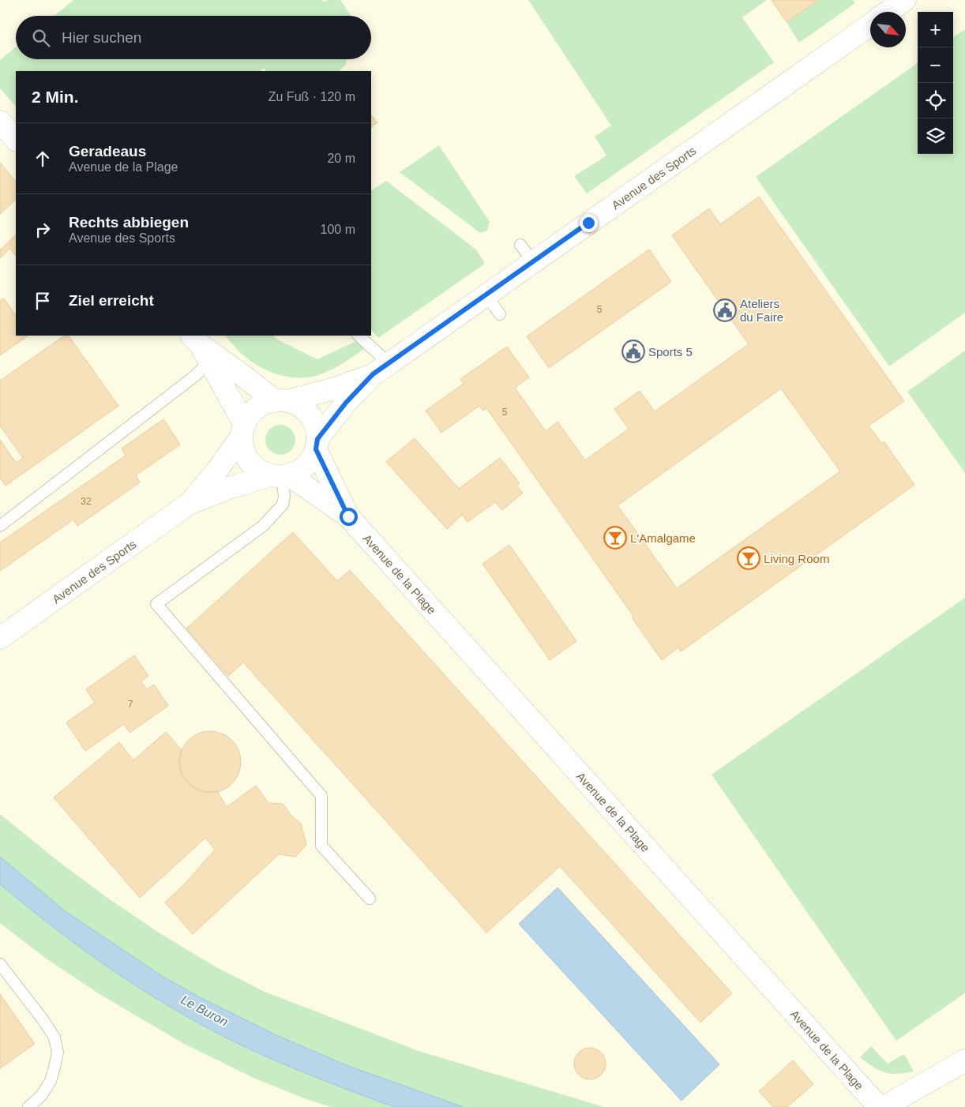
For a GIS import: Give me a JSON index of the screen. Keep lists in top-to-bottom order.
{
  "streets": {
    "street": ["Avenue des Sports", "Avenue de la Plage"]
  },
  "crossings": [
    ["Avenue des Sports", "Avenue de la Plage"]
  ],
  "water": ["Le Buron"],
  "places": {
    "public building": ["Ateliers du Faire", "Sports 5"],
    "bar": ["L'Amalgame", "Living Room"]
  },
  "house_numbers": [
    "5",
    "5",
    "32",
    "7"
  ],
  "north": "bottom right",
  "page": {
    "map_buttons": ["+", "−"],
    "search": "Hier suchen",
    "heading": ["2 Min.", "Zu Fuß · 120 m"],
    "list": [
      ["Geradeaus", "Avenue de la Plage", "20 m"],
      ["Rechts abbiegen", "Avenue des Sports", "100 m"],
      "Ziel erreicht"
    ]
  }
}
